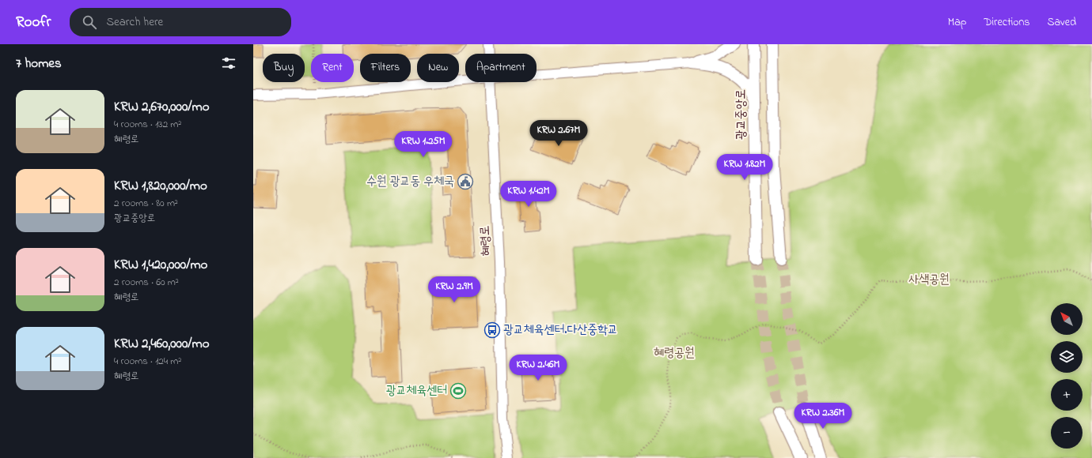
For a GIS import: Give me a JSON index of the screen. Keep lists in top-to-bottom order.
{
  "streets": {
    "main road": ["광교중앙로"],
    "street": ["혜령로"]
  },
  "parks": ["사색공원", "혜령공원"],
  "places": {
    "public building": ["수원 광교동 우체국"],
    "bus stop": ["광교체육센터.다산중학교"],
    "sports": ["광교체육센터"]
  },
  "north": "top left",
  "page": {
    "header": "Roofr",
    "search": "Search here",
    "nav": ["Map", "Directions", "Saved"],
    "heading": "7 homes",
    "chip": [
      "Buy",
      "Rent",
      "Filters",
      "New",
      "Apartment"
    ],
    "list": [
      {
        "name": "KRW 2,670,000/mo",
        "note": "4 rooms · 132 m² · 혜령로"
      },
      {
        "name": "KRW 1,820,000/mo",
        "note": "2 rooms · 80 m² · 광교중앙로"
      },
      {
        "name": "KRW 1,420,000/mo",
        "note": "2 rooms · 60 m² · 혜령로"
      },
      {
        "name": "KRW 2,460,000/mo",
        "note": "4 rooms · 124 m² · 혜령로"
      }
    ],
    "price": [
      "KRW 2.67M",
      "KRW 1.25M",
      "KRW 1.82M",
      "KRW 1.42M",
      "KRW 2.9M",
      "KRW 2.46M",
      "KRW 2.36M"
    ],
    "map_buttons": ["+", "−"]
  }
}
